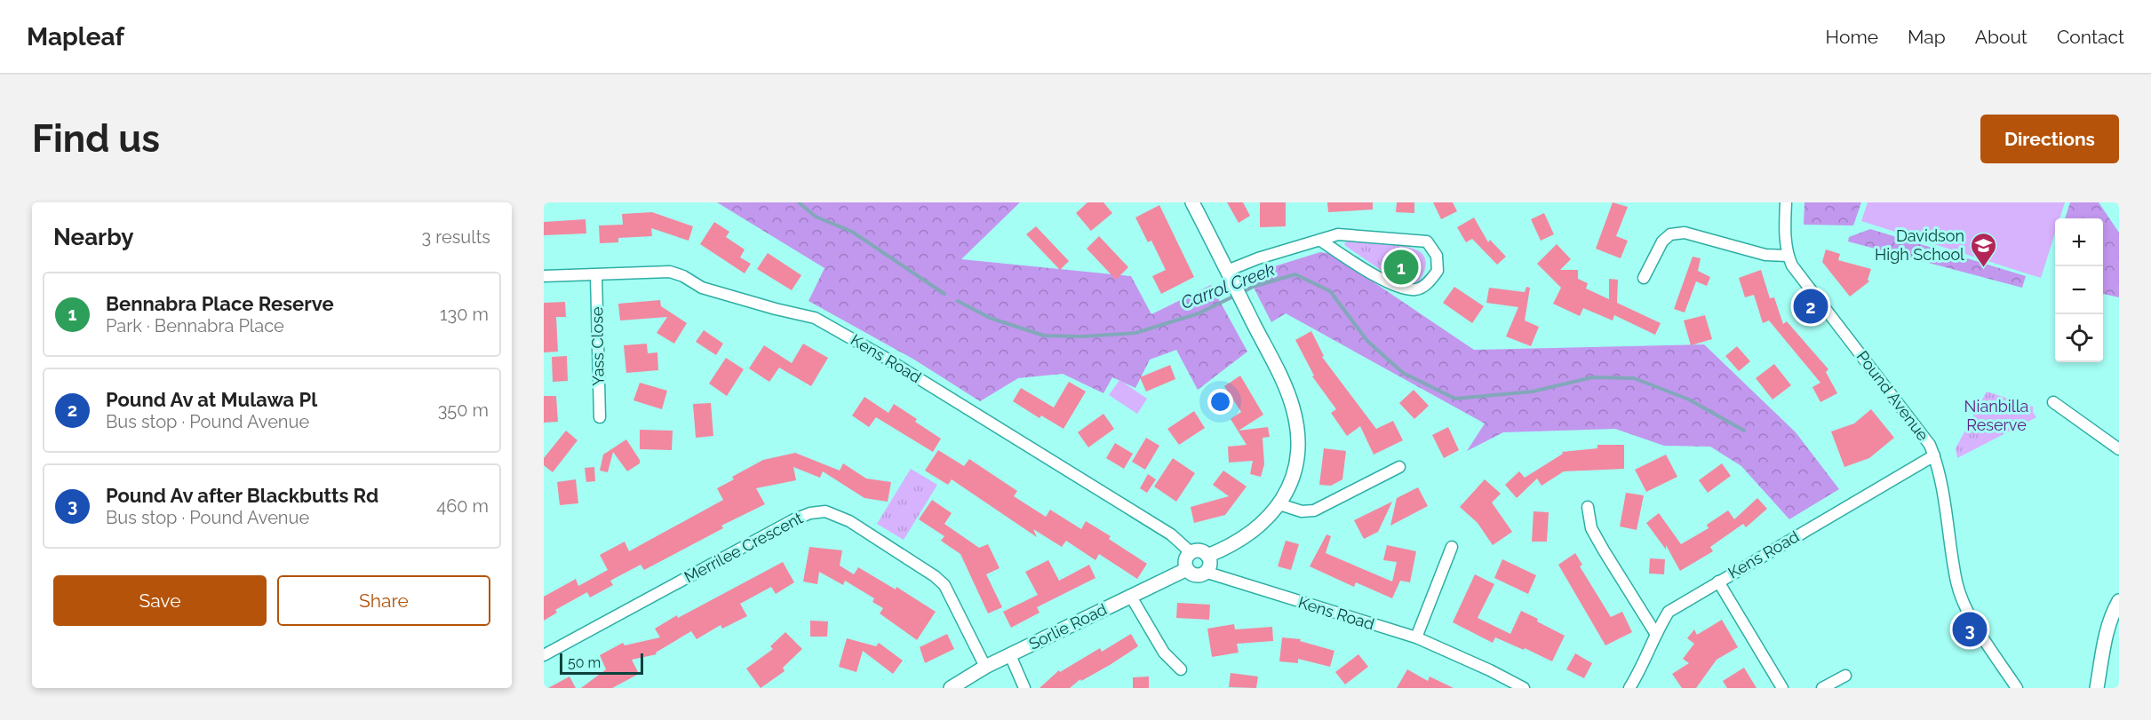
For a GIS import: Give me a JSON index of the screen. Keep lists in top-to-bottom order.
{
  "streets": {
    "street": [
      "Yass Close",
      "Kens Road",
      "Pound Avenue",
      "Merrilee Crescent",
      "Sorlie Road"
    ]
  },
  "crossings": [
    ["Yass Close", "Kens Road"],
    ["Kens Road", "Pound Avenue"],
    ["Kens Road", "Sorlie Road"],
    ["Merrilee Crescent", "Sorlie Road"]
  ],
  "water": ["Carrol Creek"],
  "parks": ["Nianbilla Reserve"],
  "places": {
    "school or university": ["Davidson High School"]
  },
  "scale_bar": "50 m",
  "page": {
    "header": "Mapleaf",
    "nav": [
      "Home",
      "Map",
      "About",
      "Contact"
    ],
    "buttons": [
      "Directions",
      ["Save", "Share"]
    ],
    "title": "Find us",
    "heading": ["Nearby", "3 results"],
    "map_buttons": ["+", "−"],
    "pins": ["1", "2", "3"],
    "list": [
      {
        "mark": "1",
        "name": "Bennabra Place Reserve",
        "note": "Park · Bennabra Place",
        "value": "130 m"
      },
      {
        "mark": "2",
        "name": "Pound Av at Mulawa Pl",
        "note": "Bus stop · Pound Avenue",
        "value": "350 m"
      },
      {
        "mark": "3",
        "name": "Pound Av after Blackbutts Rd",
        "note": "Bus stop · Pound Avenue",
        "value": "460 m"
      }
    ],
    "scale": "50 m"
  }
}
